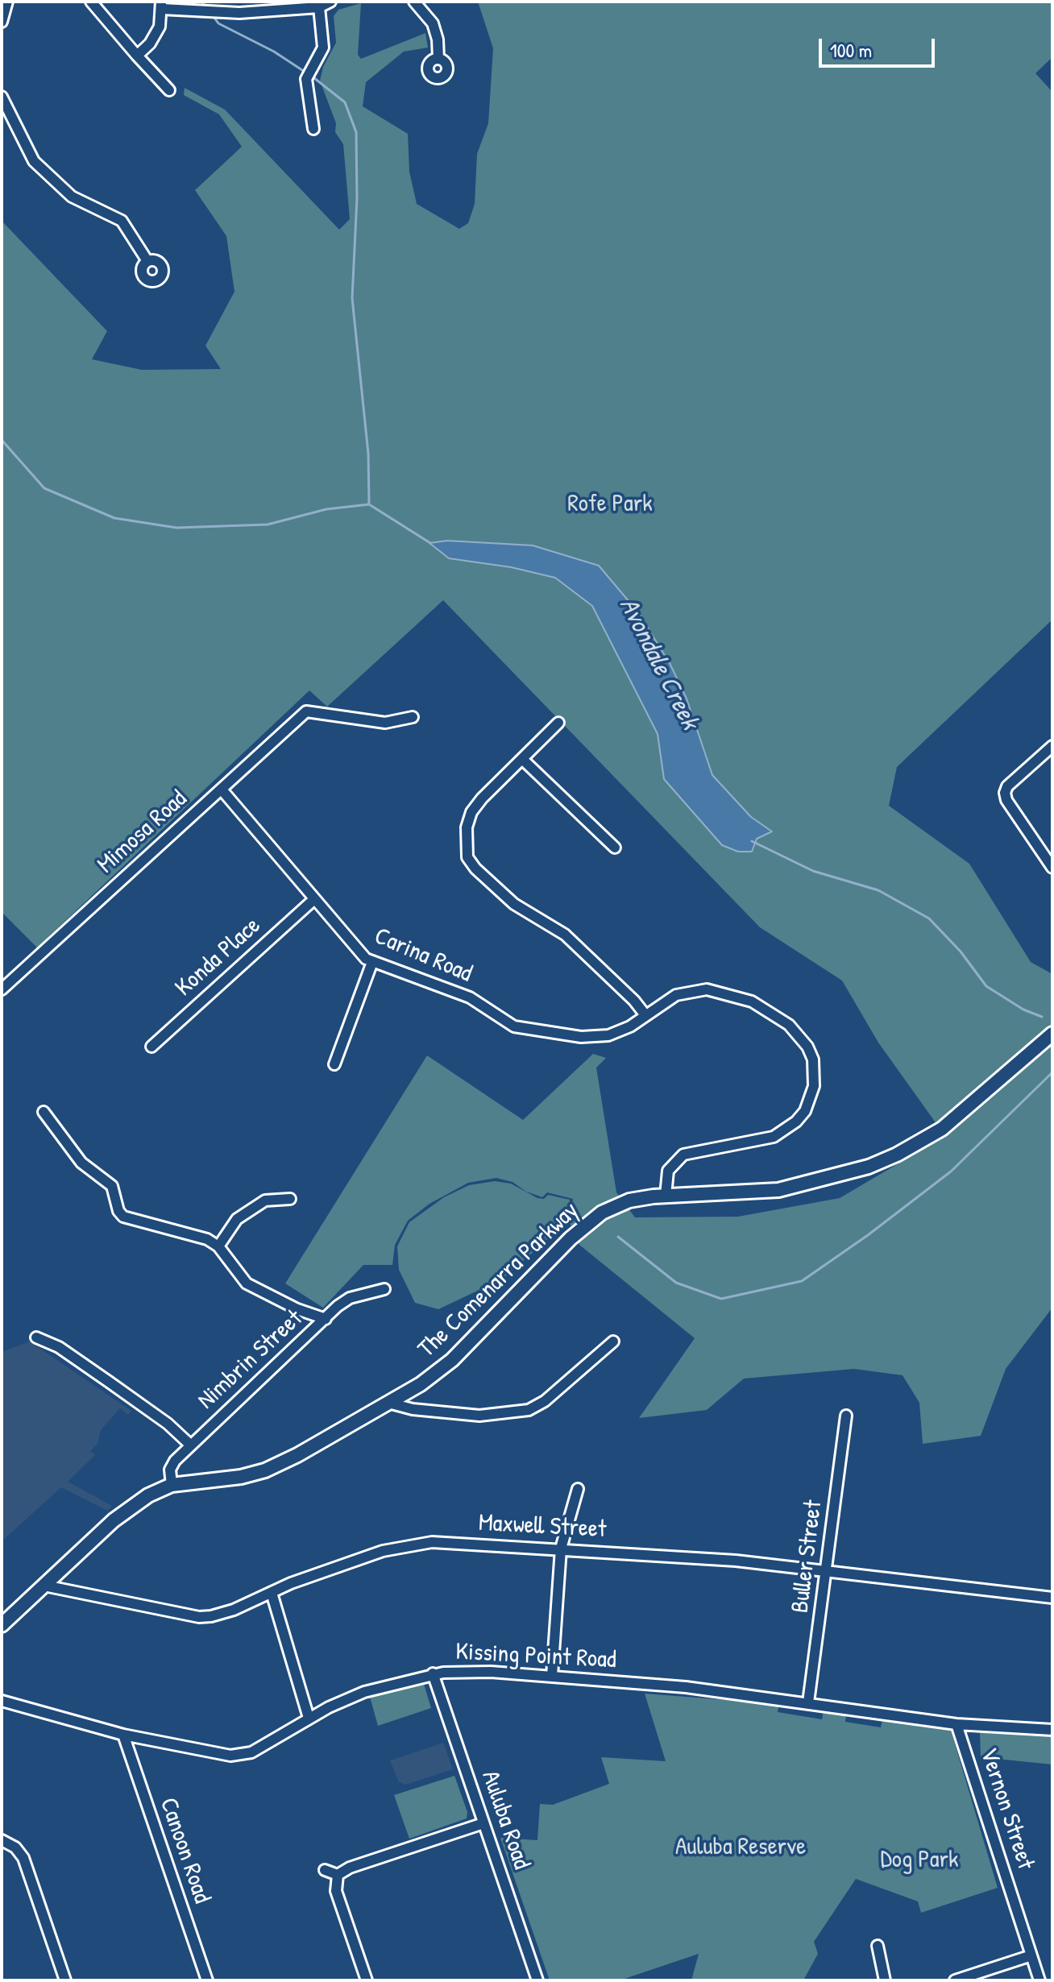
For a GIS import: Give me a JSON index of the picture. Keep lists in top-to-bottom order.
{
  "streets": {
    "main road": ["The Comenarra Parkway"],
    "street": [
      "Mimosa Road",
      "Carina Road",
      "Konda Place",
      "Nimbrin Street",
      "Maxwell Street",
      "Buller Street",
      "Kissing Point Road",
      "Vernon Street",
      "Auluba Road",
      "Canoon Road"
    ]
  },
  "crossings": [
    ["Mimosa Road", "Carina Road"],
    ["Carina Road", "Konda Place"],
    ["The Comenarra Parkway", "Nimbrin Street"],
    ["The Comenarra Parkway", "Maxwell Street"],
    ["Maxwell Street", "Buller Street"],
    ["Buller Street", "Kissing Point Road"],
    ["Kissing Point Road", "Vernon Street"],
    ["Kissing Point Road", "Auluba Road"],
    ["Kissing Point Road", "Canoon Road"]
  ],
  "water": ["Avondale Creek"],
  "parks": ["Rofe Park", "Auluba Reserve", "Dog Park"],
  "scale_bar": "100 m"
}
